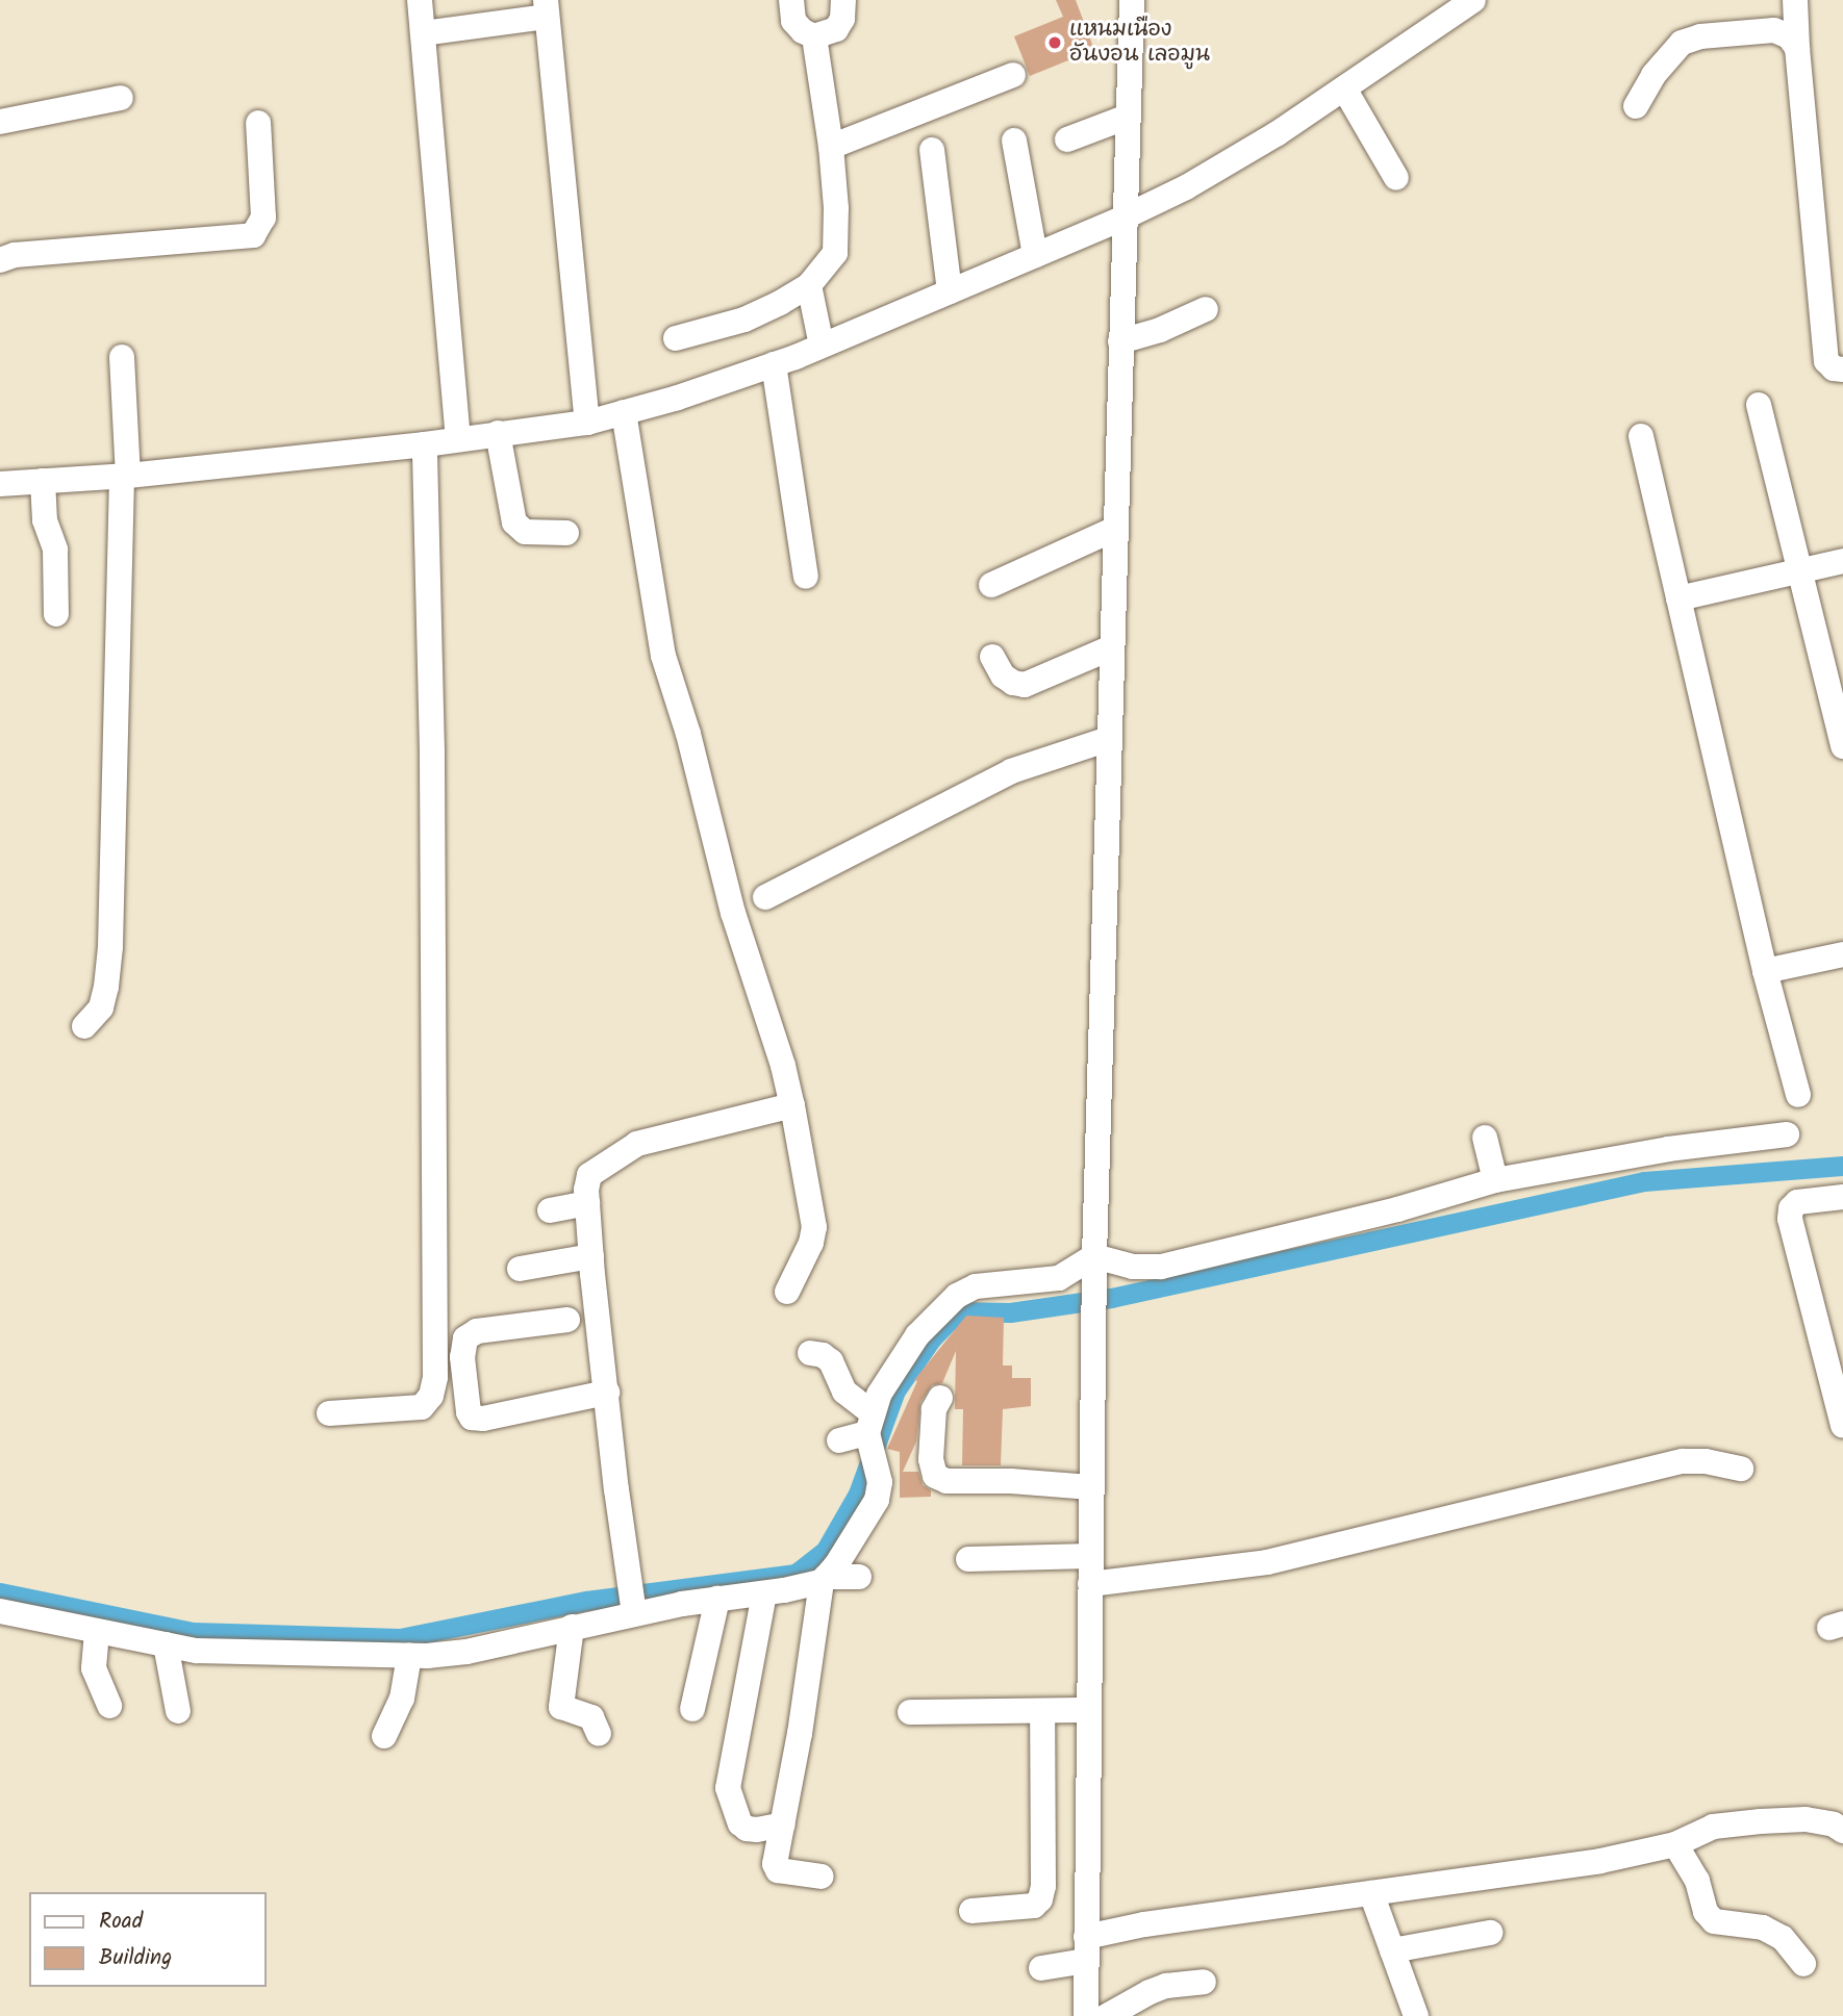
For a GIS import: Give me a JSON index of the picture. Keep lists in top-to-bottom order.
{
  "places": ["แหนมเนือง อันงอน เลอมูน"],
  "legend": ["Road", "Building"]
}
